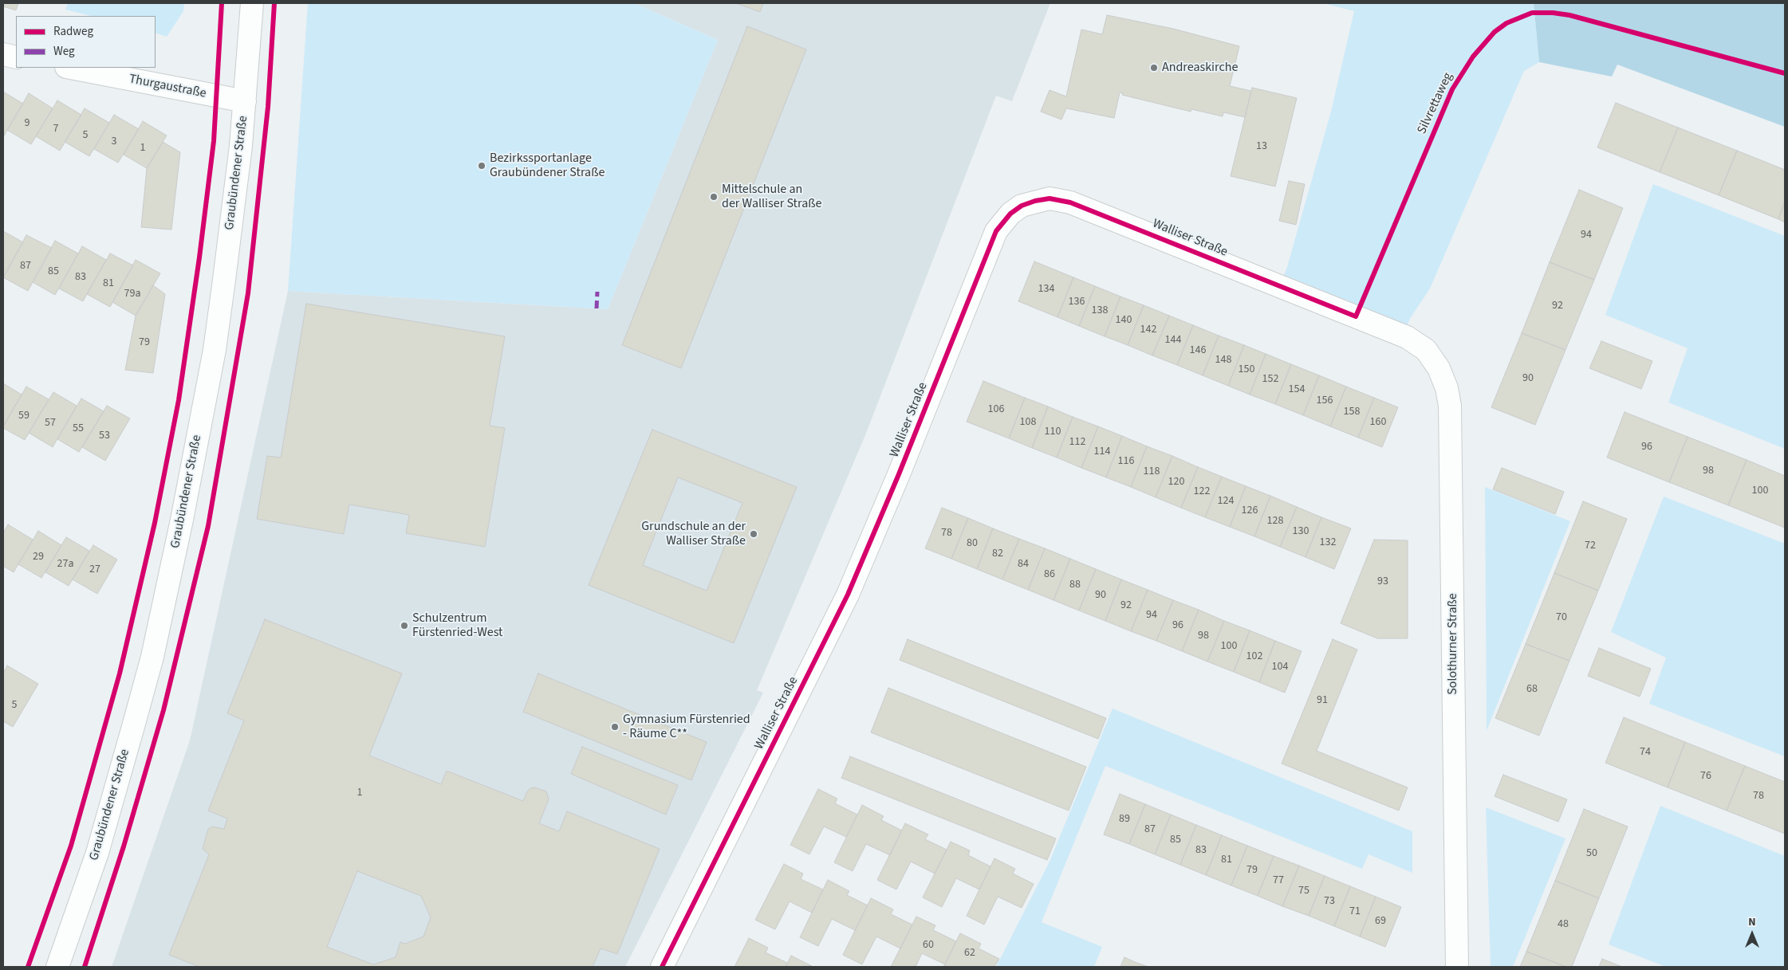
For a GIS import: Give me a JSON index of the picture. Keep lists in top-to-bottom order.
{
  "streets": {
    "street": [
      "Thurgaustraße",
      "Graubündener Straße",
      "Walliser Straße",
      "Solothurner Straße"
    ],
    "cycle path": ["Silvrettaweg"]
  },
  "crossings": [
    ["Thurgaustraße", "Graubündener Straße"],
    ["Walliser Straße", "Solothurner Straße"]
  ],
  "places": [
    "Andreaskirche",
    "Bezirkssportanlage Graubündener Straße",
    "Mittelschule an der Walliser Straße",
    "Grundschule an der Walliser Straße",
    "Schulzentrum Fürstenried-West",
    "Gymnasium Fürstenried - Räume C**"
  ],
  "house_numbers": [
    "9",
    "7",
    "5",
    "3",
    "13",
    "1",
    "94",
    "87",
    "85",
    "83",
    "81",
    "134",
    "79a",
    "136",
    "92",
    "138",
    "140",
    "142",
    "144",
    "79",
    "146",
    "148",
    "150",
    "90",
    "152",
    "154",
    "156",
    "106",
    "158",
    "59",
    "108",
    "160",
    "57",
    "55",
    "110",
    "53",
    "112",
    "96",
    "114",
    "116",
    "98",
    "118",
    "120",
    "100",
    "122",
    "124",
    "126",
    "128",
    "130",
    "78",
    "132",
    "80",
    "72",
    "82",
    "29",
    "27a",
    "84",
    "27",
    "86",
    "93",
    "88",
    "90",
    "92",
    "94",
    "70",
    "96",
    "98",
    "100",
    "102",
    "104",
    "68",
    "91",
    "5",
    "74",
    "76",
    "1",
    "78",
    "89",
    "87",
    "85",
    "83",
    "50",
    "81",
    "79",
    "77",
    "75",
    "73",
    "71",
    "69",
    "48",
    "60",
    "62"
  ],
  "legend": ["Radweg", "Weg"],
  "north": "top"
}
